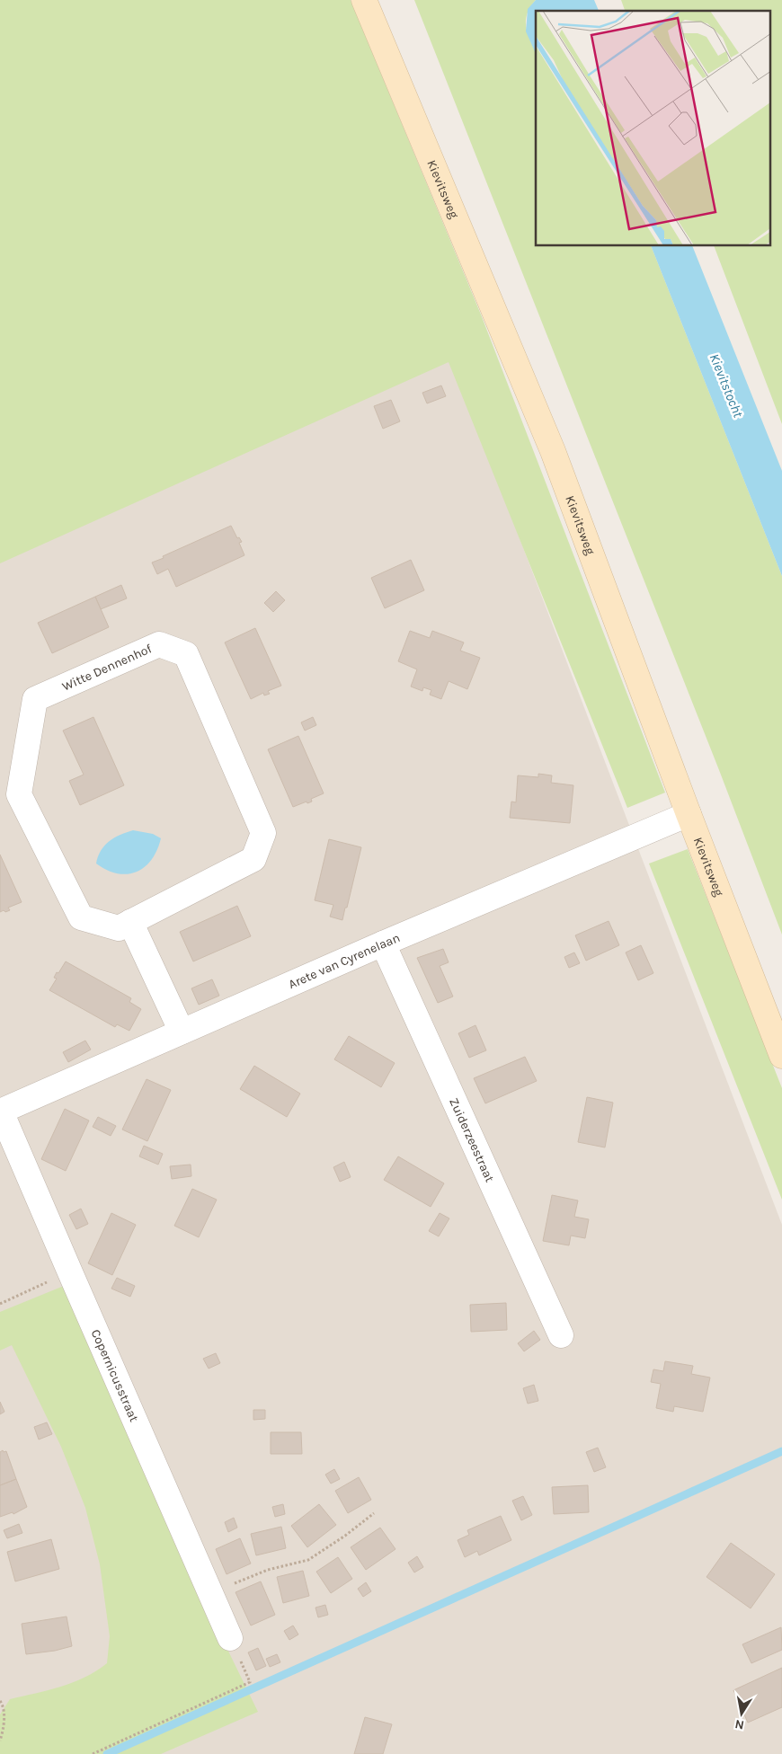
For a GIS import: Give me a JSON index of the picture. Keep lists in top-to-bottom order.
{
  "streets": {
    "street": [
      "Kievitsweg",
      "Witte Dennenhof",
      "Arete van Cyrenelaan",
      "Zuiderzeestraat",
      "Copernicusstraat"
    ]
  },
  "crossings": [
    ["Kievitsweg", "Arete van Cyrenelaan"],
    ["Arete van Cyrenelaan", "Zuiderzeestraat"],
    ["Arete van Cyrenelaan", "Copernicusstraat"]
  ],
  "water": ["Kievitstocht"],
  "north": "bottom"
}
